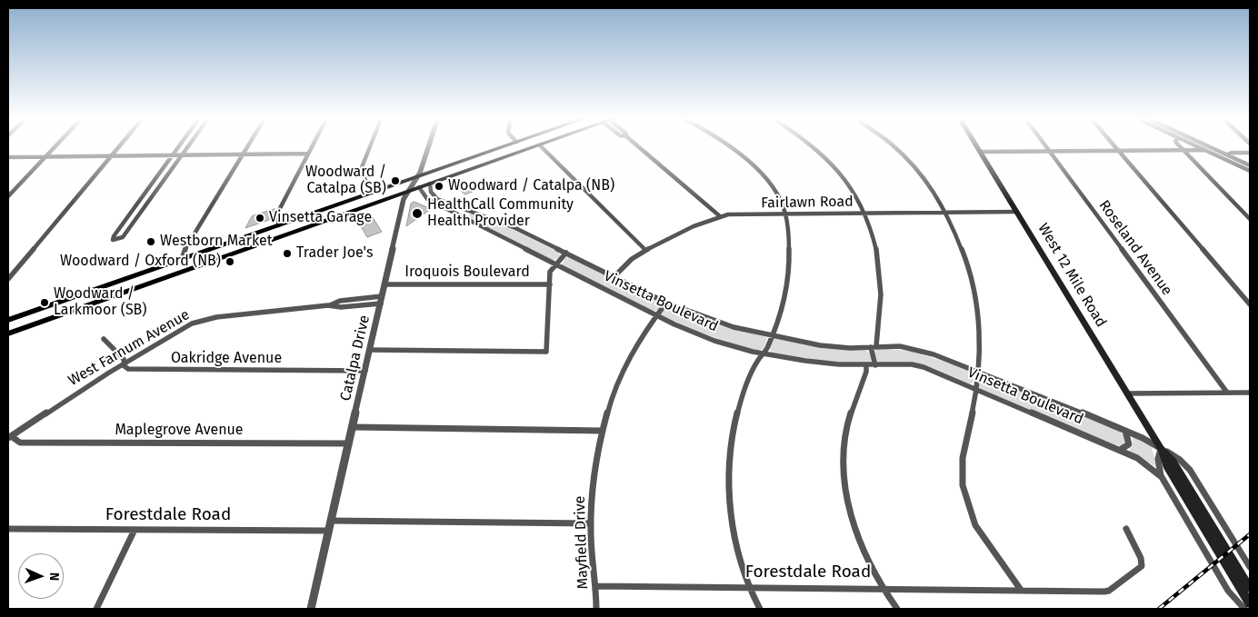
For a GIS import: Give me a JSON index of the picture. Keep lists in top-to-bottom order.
{
  "streets": {
    "main road": ["West 12 Mile Road"],
    "street": [
      "Fairlawn Road",
      "Roseland Avenue",
      "Iroquois Boulevard",
      "Vinsetta Boulevard",
      "West Farnum Avenue",
      "Catalpa Drive",
      "Oakridge Avenue",
      "Maplegrove Avenue",
      "Forestdale Road",
      "Mayfield Drive"
    ]
  },
  "crossings": [
    ["Fairlawn Road", "West 12 Mile Road"],
    ["Fairlawn Road", "Vinsetta Boulevard"],
    ["Iroquois Boulevard", "Catalpa Drive"],
    ["West 12 Mile Road", "Vinsetta Boulevard"],
    ["Vinsetta Boulevard", "Mayfield Drive"],
    ["West Farnum Avenue", "Catalpa Drive"],
    ["West Farnum Avenue", "Oakridge Avenue"],
    ["West Farnum Avenue", "Maplegrove Avenue"],
    ["Catalpa Drive", "Oakridge Avenue"],
    ["Catalpa Drive", "Maplegrove Avenue"],
    ["Catalpa Drive", "Forestdale Road"],
    ["Forestdale Road", "Mayfield Drive"]
  ],
  "places": [
    "Woodward / Catalpa (SB)",
    "Woodward / Catalpa (NB)",
    "HealthCall Community Health Provider",
    "Vinsetta Garage",
    "Westborn Market",
    "Trader Joe's",
    "Woodward / Oxford (NB)",
    "Woodward / Larkmoor (SB)"
  ],
  "north": "right"
}
